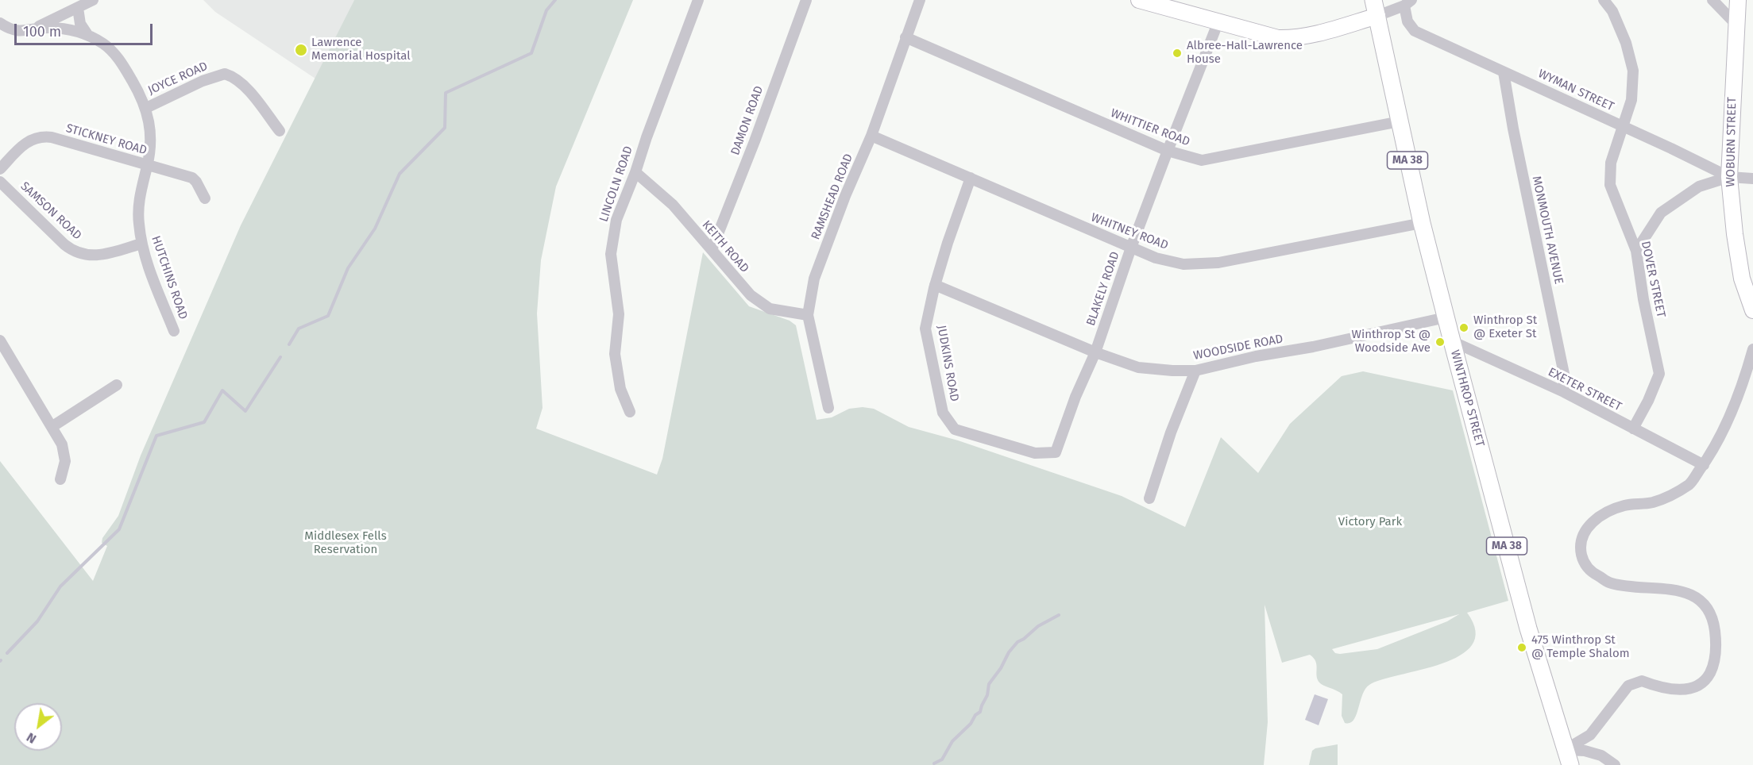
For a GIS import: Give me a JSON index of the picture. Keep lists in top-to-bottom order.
{
  "streets": {
    "main road": ["MA 38", "WINTHROP STREET"],
    "street": [
      "JOYCE ROAD",
      "WYMAN STREET",
      "DAMON ROAD",
      "WHITTIER ROAD",
      "STICKNEY ROAD",
      "WOBURN STREET",
      "LINCOLN ROAD",
      "RAMSHEAD ROAD",
      "SAMSON ROAD",
      "MONMOUTH AVENUE",
      "WHITNEY ROAD",
      "KEITH ROAD",
      "HUTCHINS ROAD",
      "DOVER STREET",
      "BLAKELY ROAD",
      "WOODSIDE ROAD",
      "JUDKINS ROAD",
      "EXETER STREET"
    ]
  },
  "crossings": [
    ["JOYCE ROAD", "HUTCHINS ROAD"],
    ["WYMAN STREET", "WOBURN STREET"],
    ["WYMAN STREET", "MONMOUTH AVENUE"],
    ["WYMAN STREET", "DOVER STREET"],
    ["DAMON ROAD", "KEITH ROAD"],
    ["WHITTIER ROAD", "RAMSHEAD ROAD"],
    ["WHITTIER ROAD", "BLAKELY ROAD"],
    ["WHITTIER ROAD", "WINTHROP STREET"],
    ["STICKNEY ROAD", "HUTCHINS ROAD"],
    ["LINCOLN ROAD", "KEITH ROAD"],
    ["RAMSHEAD ROAD", "WHITNEY ROAD"],
    ["RAMSHEAD ROAD", "KEITH ROAD"],
    ["SAMSON ROAD", "HUTCHINS ROAD"],
    ["MONMOUTH AVENUE", "EXETER STREET"],
    ["WHITNEY ROAD", "BLAKELY ROAD"],
    ["WHITNEY ROAD", "JUDKINS ROAD"],
    ["WHITNEY ROAD", "WINTHROP STREET"],
    ["DOVER STREET", "EXETER STREET"],
    ["BLAKELY ROAD", "WOODSIDE ROAD"],
    ["BLAKELY ROAD", "JUDKINS ROAD"],
    ["WOODSIDE ROAD", "JUDKINS ROAD"],
    ["WOODSIDE ROAD", "WINTHROP STREET"],
    ["EXETER STREET", "WINTHROP STREET"]
  ],
  "parks": ["Victory Park", "Middlesex Fells Reservation"],
  "places": [
    "Lawrence Memorial Hospital",
    "Albree-Hall-Lawrence House",
    "Winthrop St @ Exeter St",
    "Winthrop St @ Woodside Ave",
    "475 Winthrop St @ Temple Shalom"
  ],
  "scale_bar": "100 m",
  "north": "bottom left"
}
